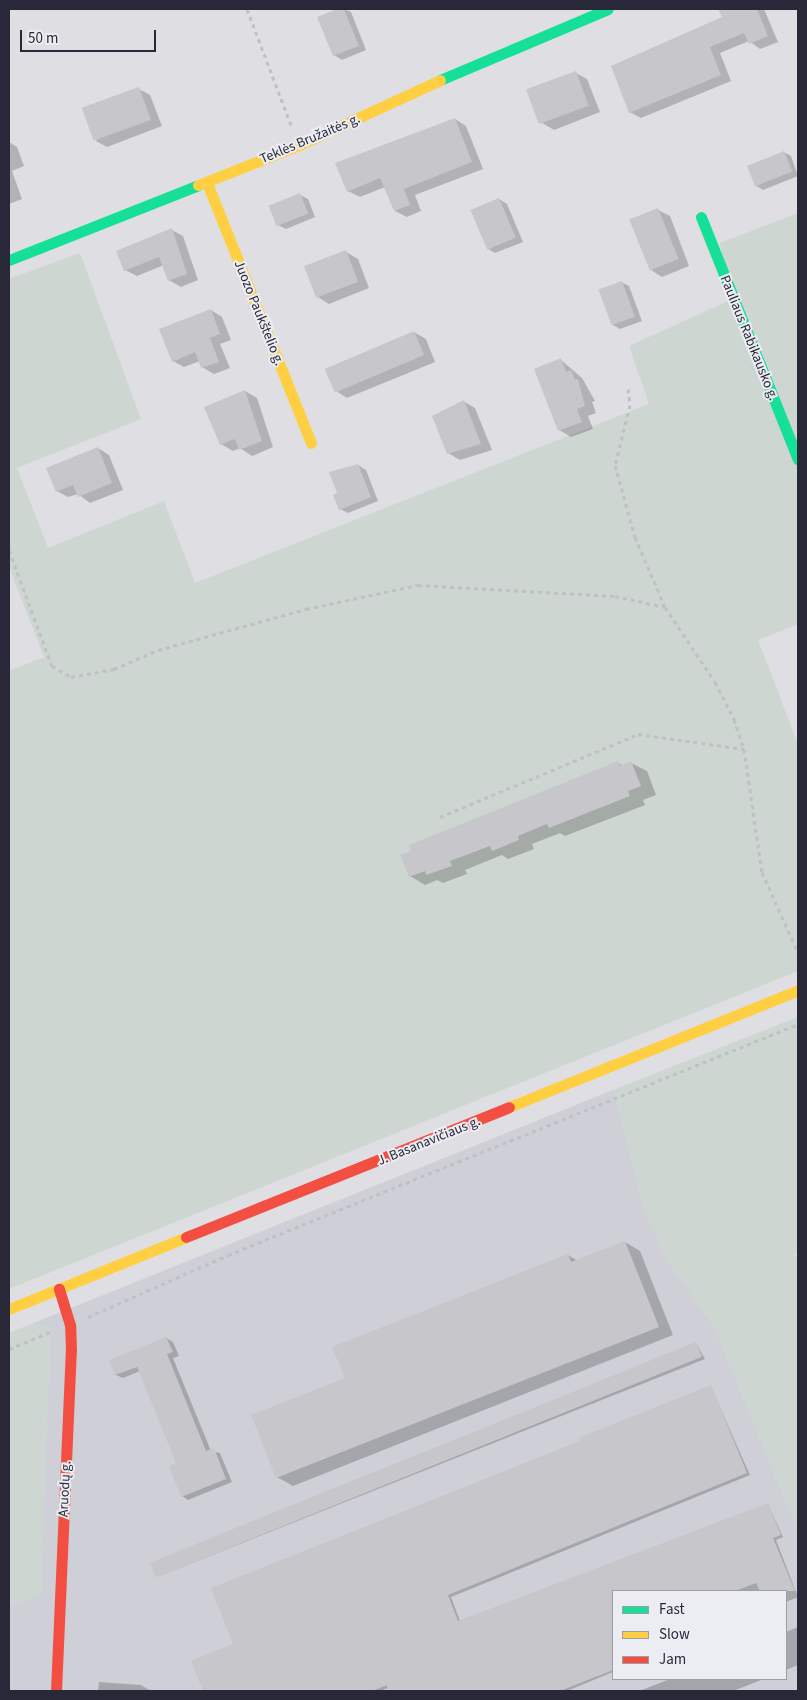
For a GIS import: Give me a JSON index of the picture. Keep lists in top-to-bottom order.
{
  "streets": {
    "street": [
      "Teklės Bružaitės g.",
      "Juozo Paukštelio g.",
      "Pauliaus Rabikausko g.",
      "J. Basanavičiaus g.",
      "Aruodų g."
    ]
  },
  "crossings": [
    ["Teklės Bružaitės g.", "Juozo Paukštelio g."],
    ["J. Basanavičiaus g.", "Aruodų g."]
  ],
  "legend": ["Fast", "Slow", "Jam"],
  "scale_bar": "50 m"
}
